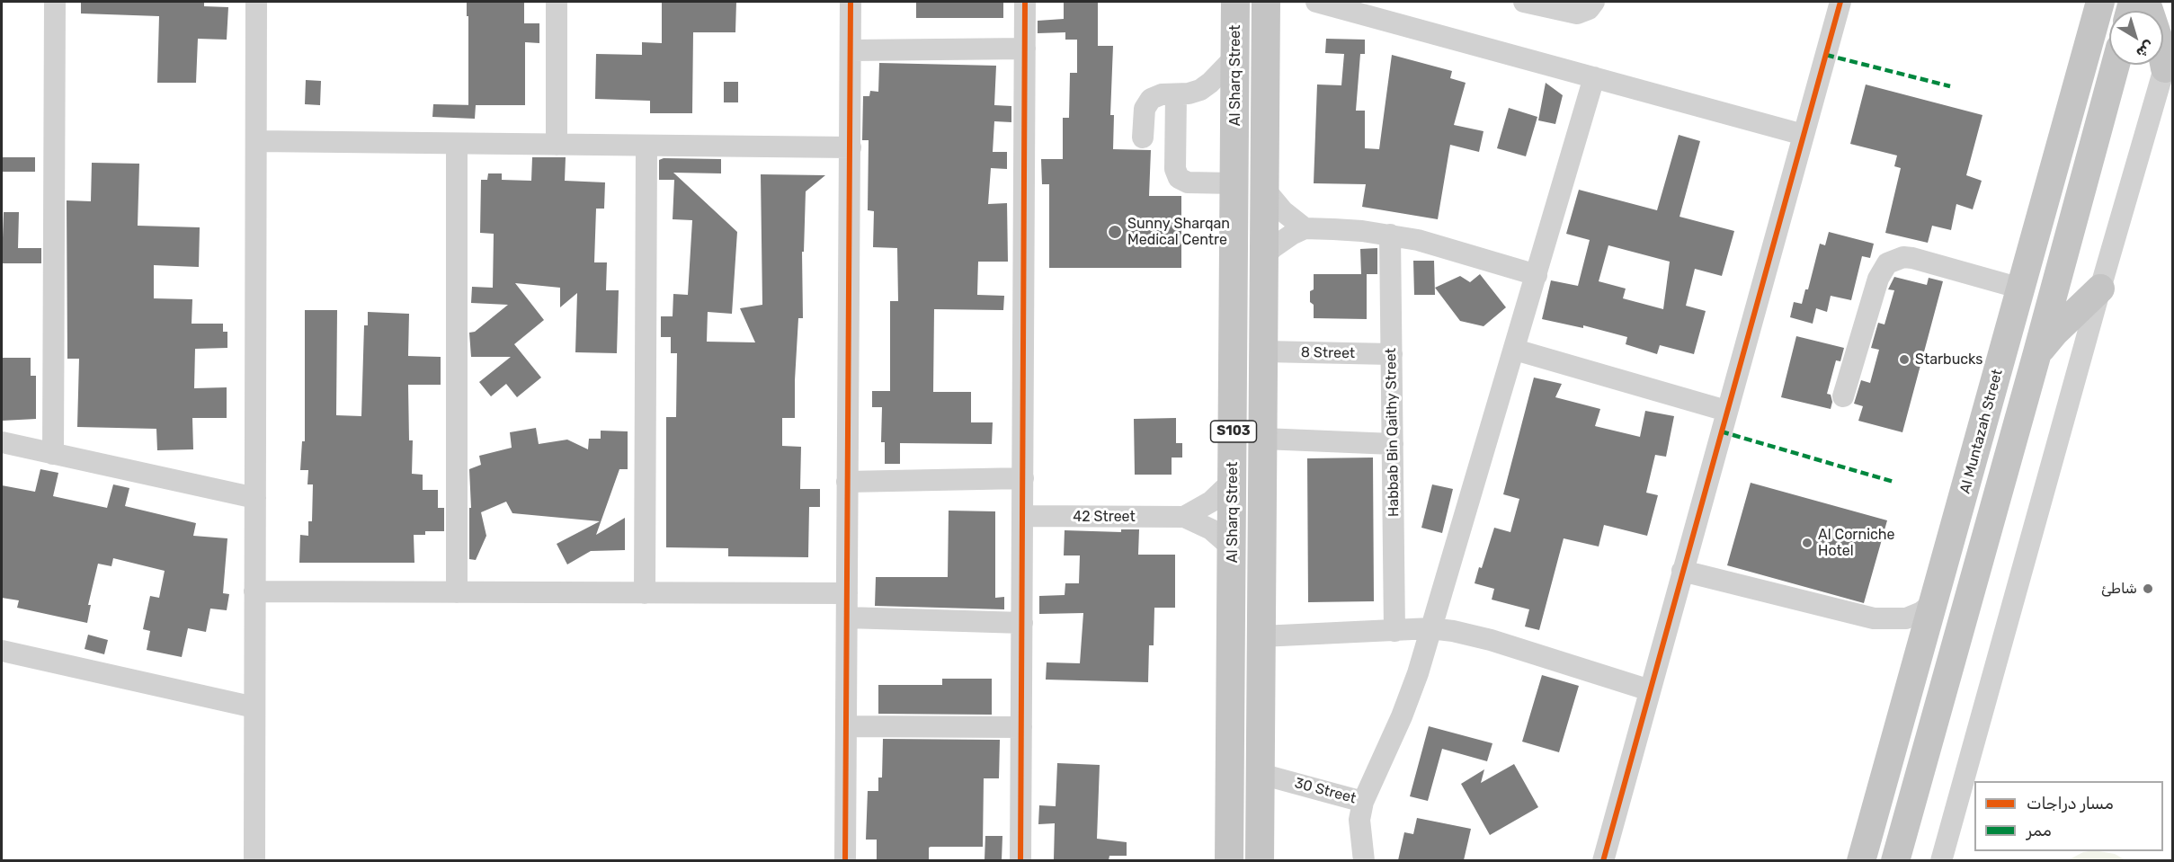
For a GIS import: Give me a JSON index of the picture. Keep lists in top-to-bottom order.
{
  "streets": {
    "main road": ["Al Sharq Street", "S103", "Al Muntazah Street"],
    "street": [
      "8 Street",
      "Habbab Bin Qaithy Street",
      "42 Street",
      "30 Street"
    ]
  },
  "crossings": [
    ["Al Sharq Street", "8 Street"],
    ["Al Sharq Street", "42 Street"],
    ["Al Sharq Street", "30 Street"],
    ["8 Street", "Habbab Bin Qaithy Street"]
  ],
  "places": [
    "Sunny Sharqan Medical Centre",
    "Starbucks",
    "Al Corniche Hotel",
    "شاطئ"
  ],
  "legend": ["مسار دراجات", "ممر"],
  "north": "bottom right"
}
